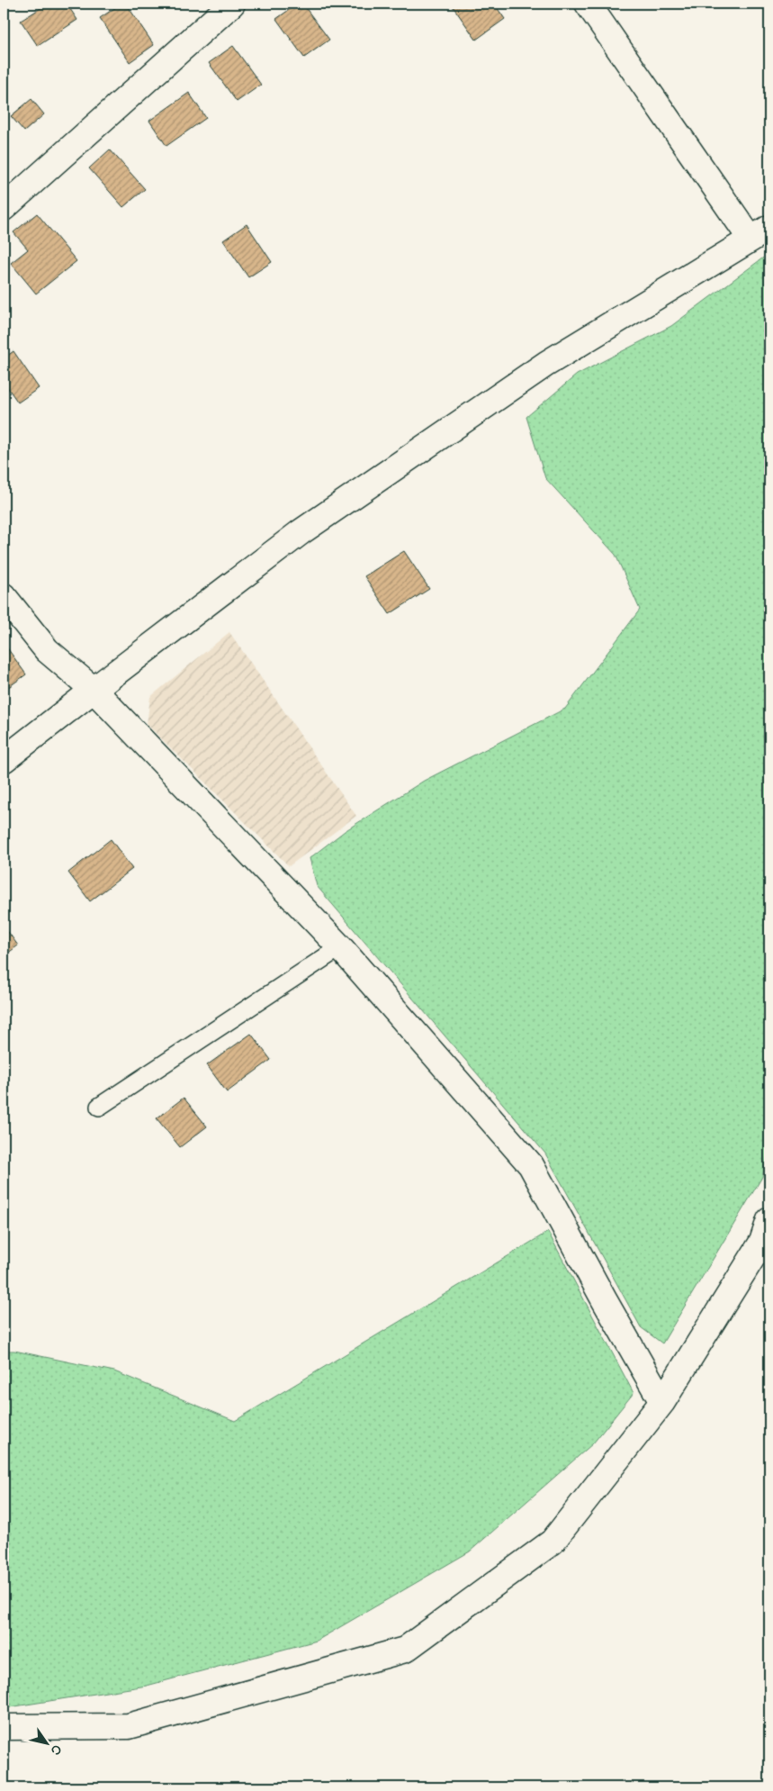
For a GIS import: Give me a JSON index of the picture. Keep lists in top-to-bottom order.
{
  "north": "bottom right"
}
